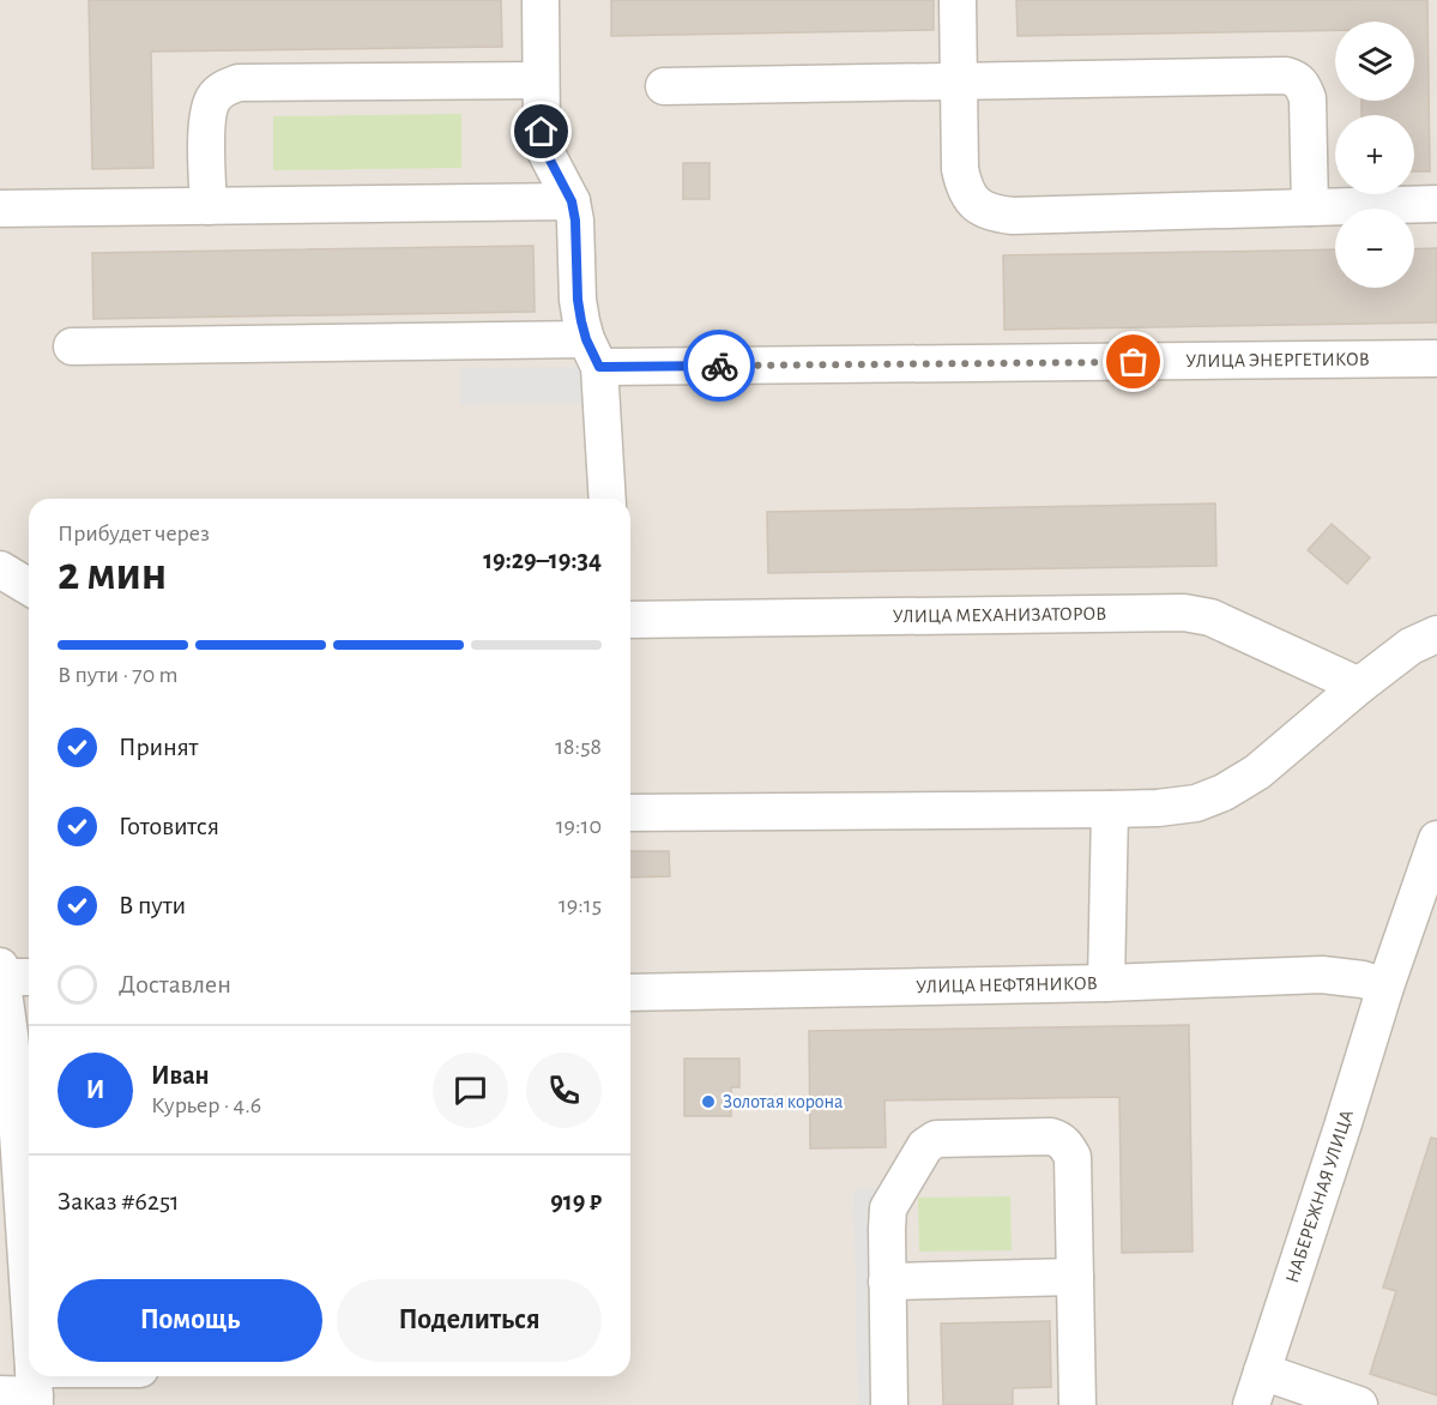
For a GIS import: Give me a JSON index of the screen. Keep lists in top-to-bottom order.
{
  "streets": {
    "street": [
      "УЛИЦА ЭНЕРГЕТИКОВ",
      "УЛИЦА МЕХАНИЗАТОРОВ",
      "УЛИЦА НЕФТЯНИКОВ",
      "НАБЕРЕЖНАЯ УЛИЦА"
    ]
  },
  "crossings": [
    ["УЛИЦА НЕФТЯНИКОВ", "НАБЕРЕЖНАЯ УЛИЦА"]
  ],
  "places": ["Золотая корона"],
  "page": {
    "map_buttons": ["+", "−"],
    "heading": ["2 мин", "Прибудет через", "19:29–19:34"],
    "panel": [
      "Иван",
      "Курьер · 4.6",
      "Заказ #6251",
      "919 ₽"
    ],
    "bar": "В пути · 70 m",
    "list": [
      ["Принят", "18:58"],
      ["Готовится", "19:10"],
      ["В пути", "19:15"],
      "Доставлен"
    ],
    "round": "И",
    "buttons": ["Помощь", "Поделиться"]
  }
}
